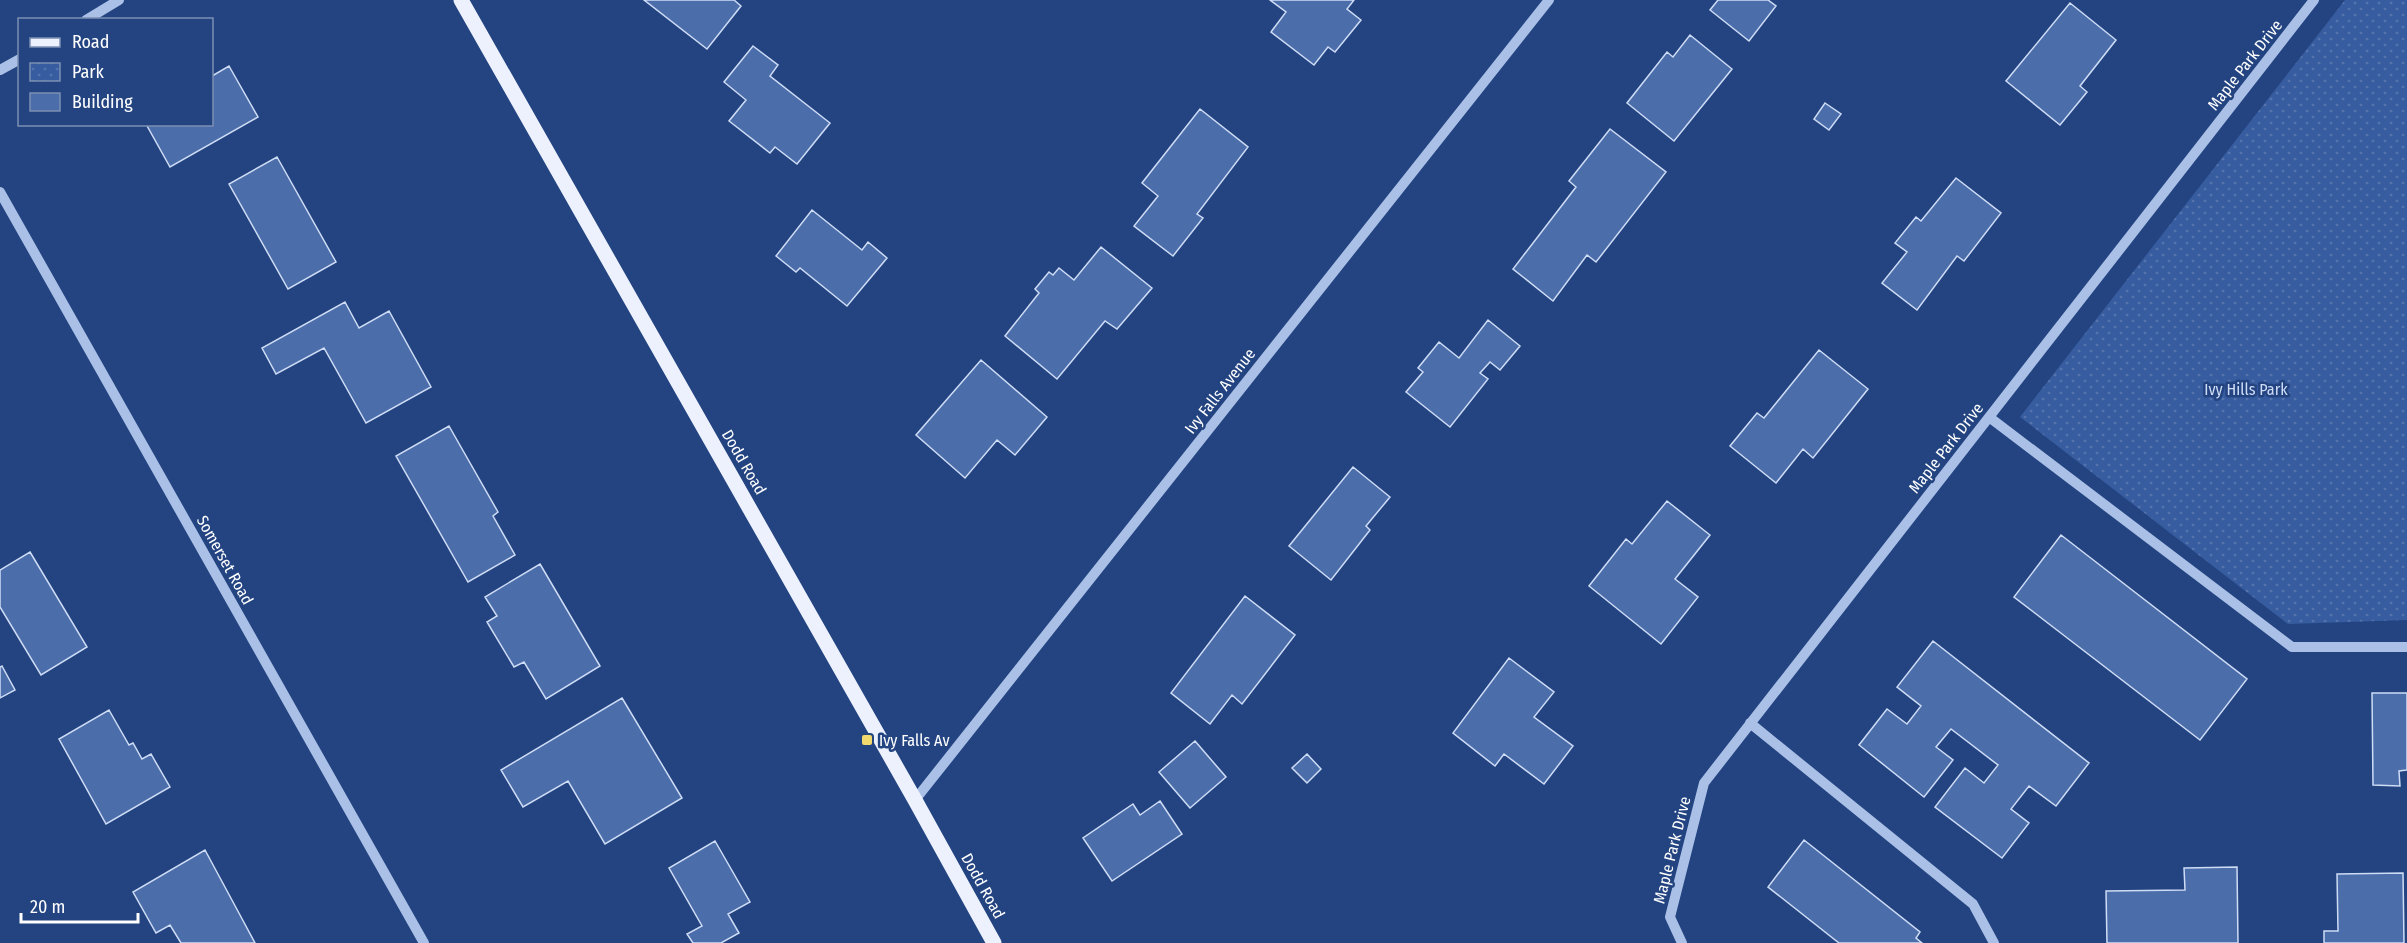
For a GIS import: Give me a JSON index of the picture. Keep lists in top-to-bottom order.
{
  "streets": {
    "main road": ["Dodd Road"],
    "street": ["Maple Park Drive", "Ivy Falls Avenue", "Somerset Road"]
  },
  "crossings": [
    ["Ivy Falls Avenue", "Dodd Road"]
  ],
  "parks": ["Ivy Hills Park"],
  "places": {
    "transit": ["Ivy Falls Av"]
  },
  "legend": ["Road", "Park", "Building"],
  "scale_bar": "20 m"
}
